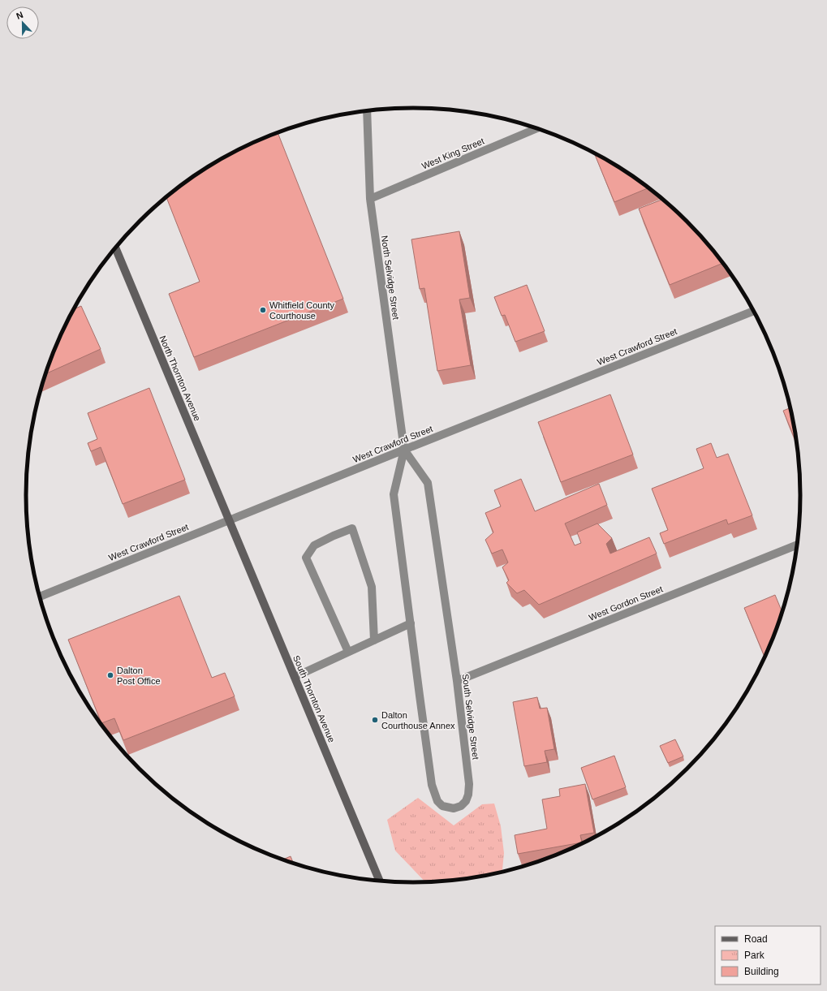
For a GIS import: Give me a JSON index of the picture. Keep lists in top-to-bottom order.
{
  "streets": {
    "main road": ["North Thornton Avenue", "South Thornton Avenue"],
    "street": [
      "West King Street",
      "North Selvidge Street",
      "West Crawford Street",
      "West Gordon Street",
      "South Selvidge Street"
    ]
  },
  "crossings": [
    ["West King Street", "North Selvidge Street"],
    ["North Selvidge Street", "West Crawford Street"],
    ["North Selvidge Street", "South Selvidge Street"],
    ["West Crawford Street", "North Thornton Avenue"],
    ["West Crawford Street", "South Thornton Avenue"],
    ["West Crawford Street", "South Selvidge Street"],
    ["North Thornton Avenue", "South Thornton Avenue"],
    ["West Gordon Street", "South Selvidge Street"]
  ],
  "places": ["Whitfield County Courthouse", "Dalton Post Office", "Dalton Courthouse Annex"],
  "legend": ["Road", "Park", "Building"],
  "north": "top"
}
